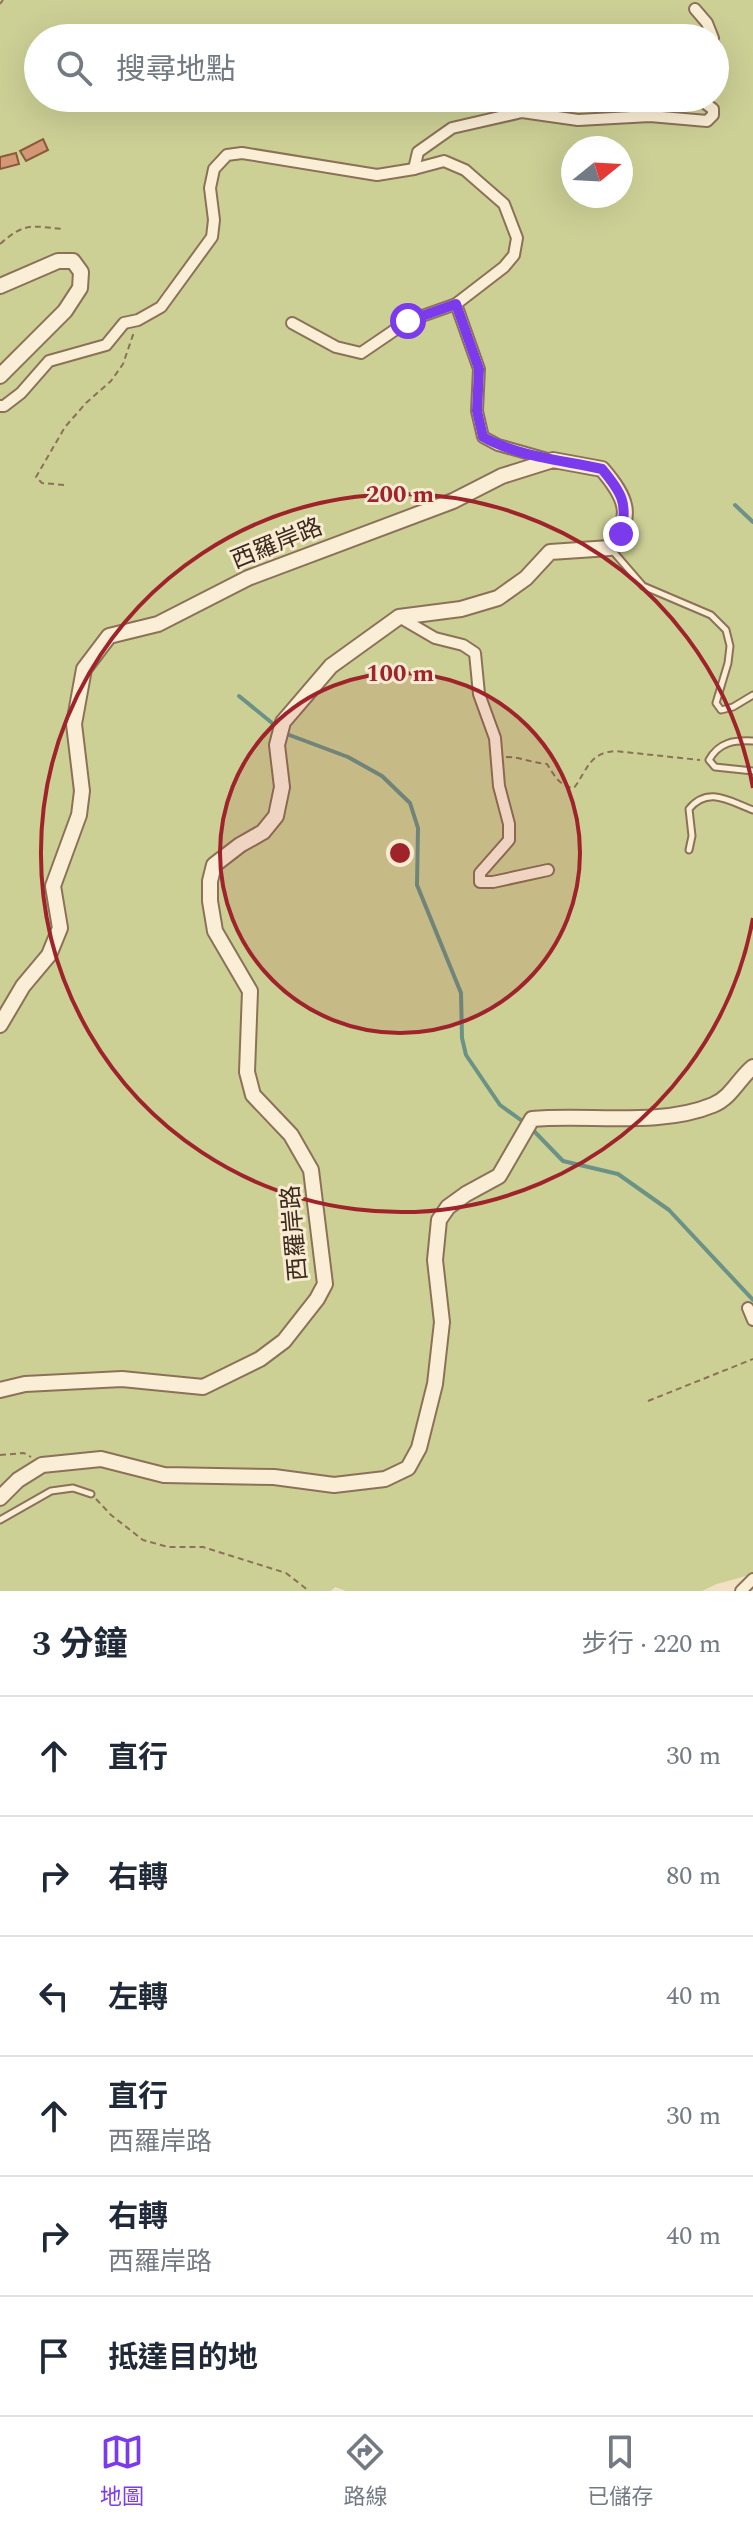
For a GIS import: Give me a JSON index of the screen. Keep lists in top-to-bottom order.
{
  "streets": {
    "street": ["西羅岸路"]
  },
  "north": "right",
  "page": {
    "search": "搜尋地點",
    "heading": ["3 分鐘", "步行 · 220 m"],
    "list": [
      ["直行", "30 m"],
      ["右轉", "80 m"],
      ["左轉", "40 m"],
      ["直行", "西羅岸路", "30 m"],
      ["右轉", "西羅岸路", "40 m"],
      "抵達目的地"
    ],
    "nav": ["地圖", "路線", "已儲存"]
  },
  "rings": ["200 m", "100 m"]
}
